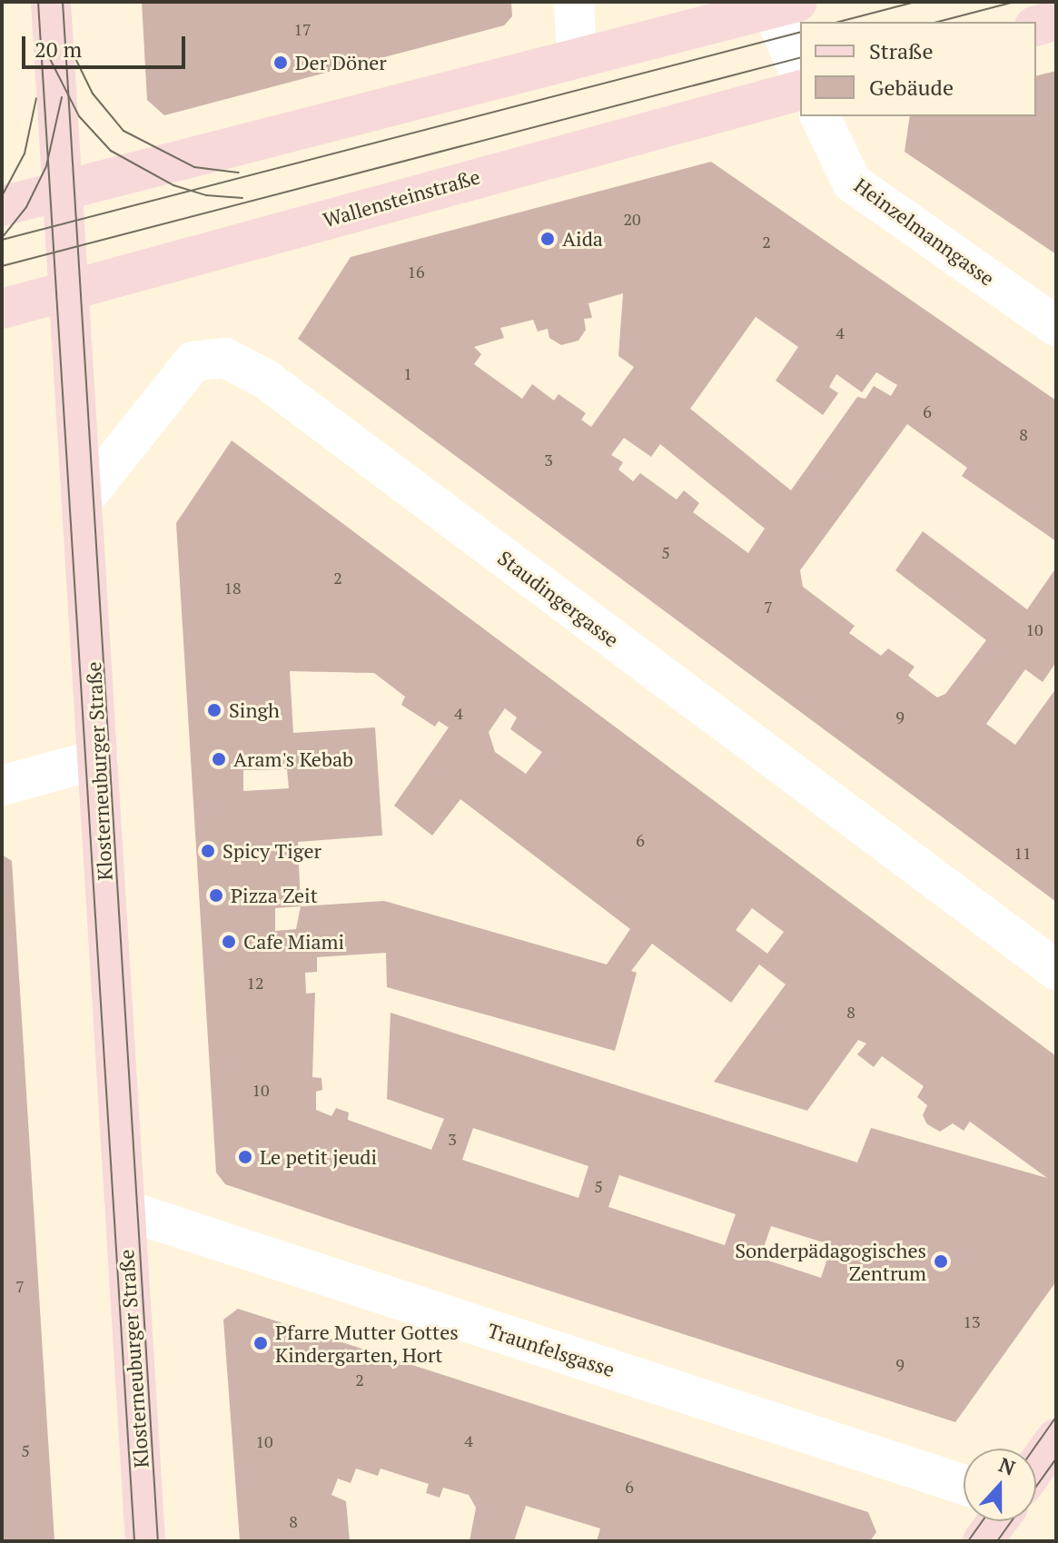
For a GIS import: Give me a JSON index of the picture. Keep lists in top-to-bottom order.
{
  "streets": {
    "main road": ["Wallensteinstraße", "Klosterneuburger Straße"],
    "street": ["Heinzelmanngasse", "Staudingergasse", "Traunfelsgasse"]
  },
  "crossings": [
    ["Wallensteinstraße", "Klosterneuburger Straße"],
    ["Staudingergasse", "Klosterneuburger Straße"],
    ["Klosterneuburger Straße", "Traunfelsgasse"]
  ],
  "places": [
    "Der Döner",
    "Aida",
    "Singh",
    "Aram's Kebab",
    "Spicy Tiger",
    "Pizza Zeit",
    "Cafe Miami",
    "Le petit jeudi",
    "Sonderpädagogisches Zentrum",
    "Pfarre Mutter Gottes Kindergarten, Hort"
  ],
  "house_numbers": [
    "17",
    "20",
    "2",
    "16",
    "4",
    "1",
    "6",
    "8",
    "3",
    "5",
    "2",
    "18",
    "7",
    "10",
    "4",
    "9",
    "6",
    "11",
    "12",
    "8",
    "10",
    "3",
    "5",
    "7",
    "13",
    "9",
    "2",
    "4",
    "10",
    "5",
    "6",
    "8"
  ],
  "legend": ["Straße", "Gebäude"],
  "scale_bar": "20 m",
  "north": "top"
}
